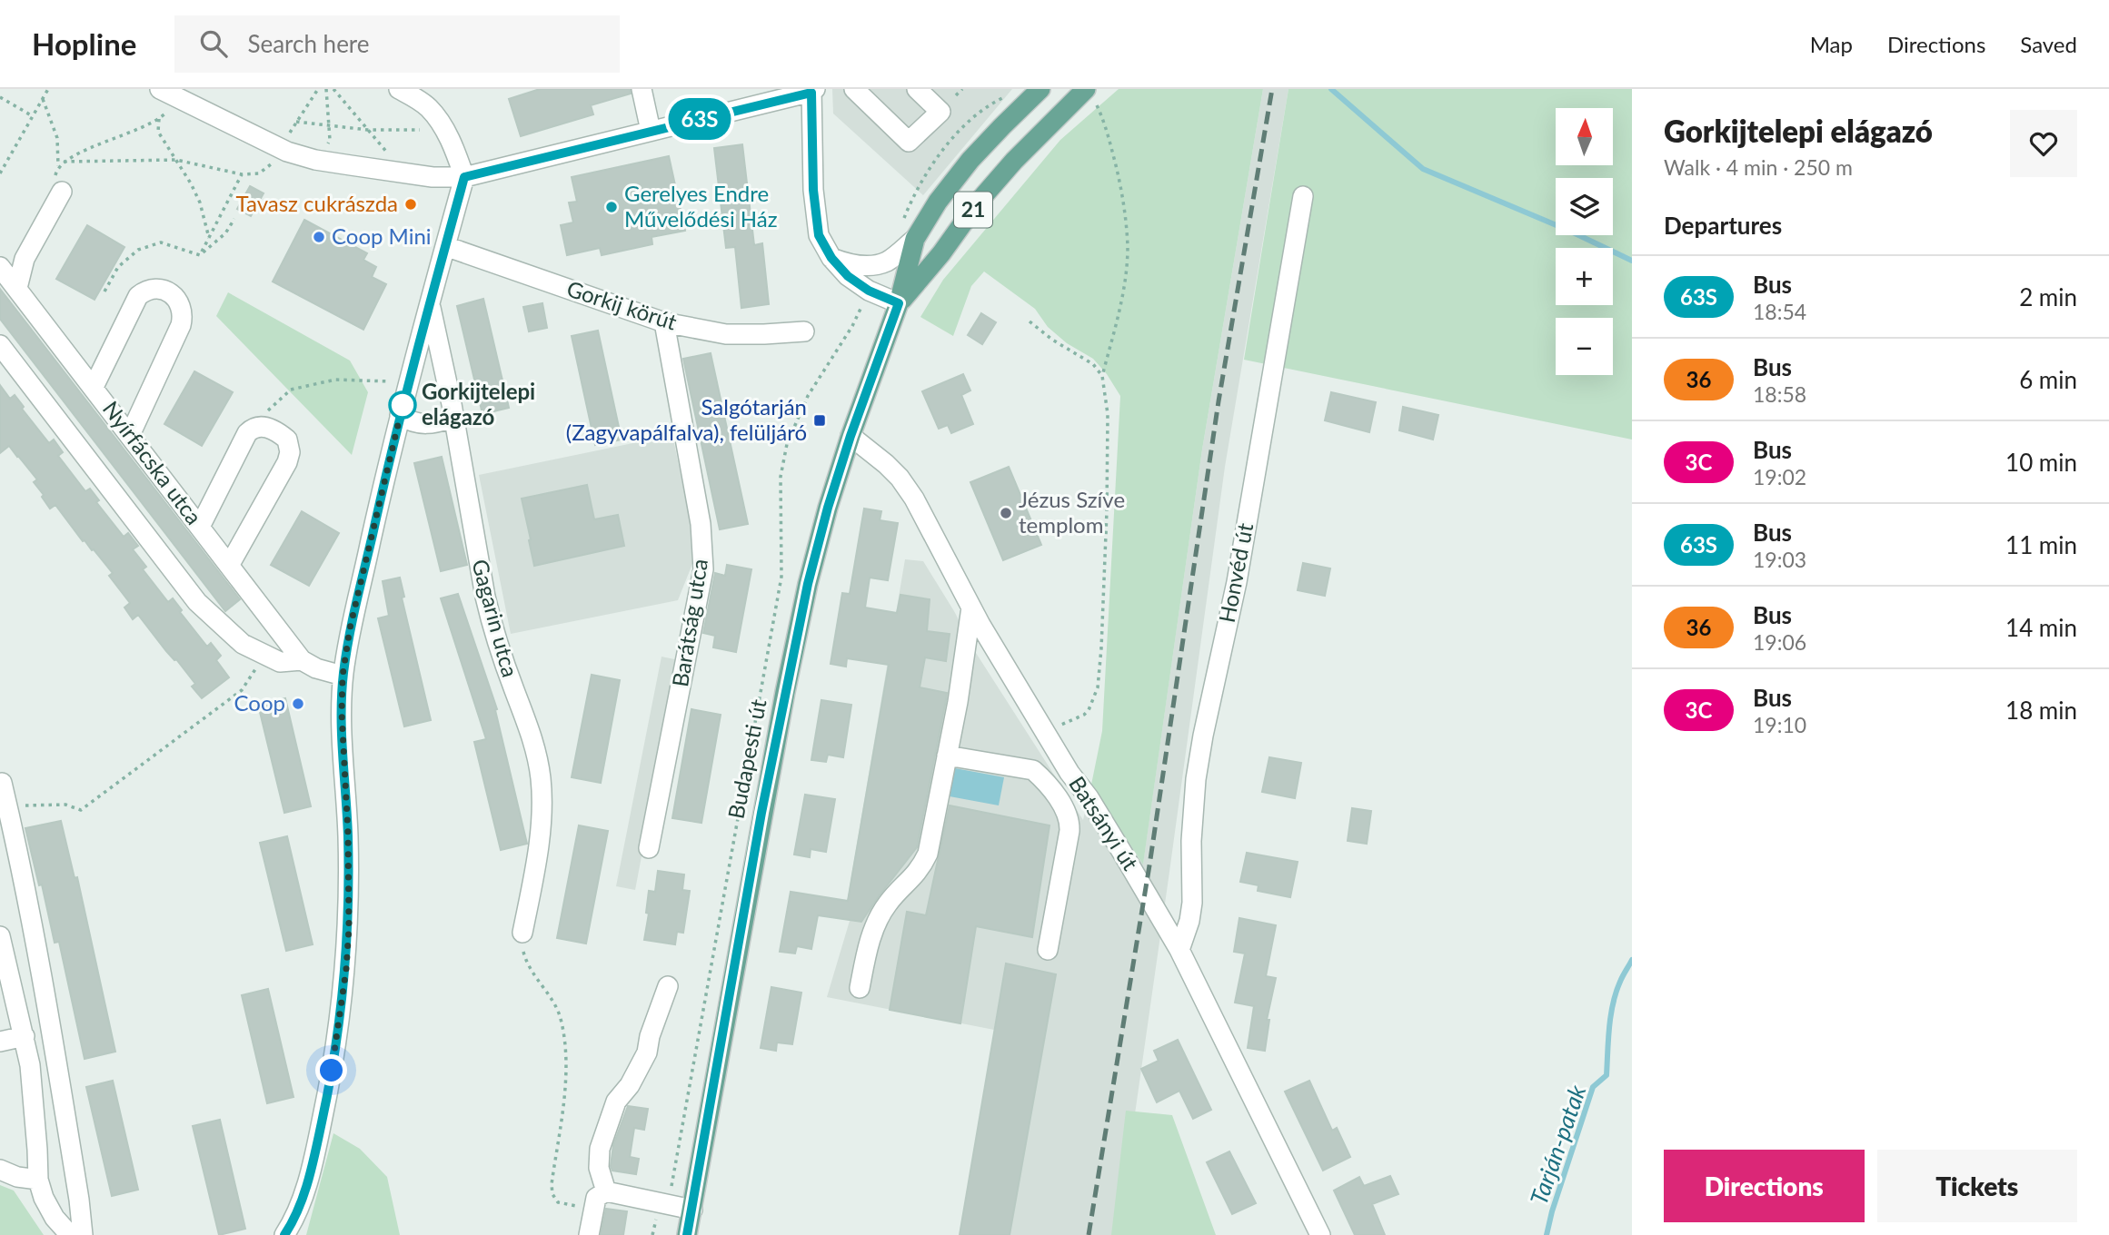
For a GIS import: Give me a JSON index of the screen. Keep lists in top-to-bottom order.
{
  "streets": {
    "main road": ["21", "Budapesti út"],
    "street": [
      "Gorkij körút",
      "Nyírfácska utca",
      "Honvéd út",
      "Gagarin utca",
      "Barátság utca",
      "Batsányi út"
    ]
  },
  "crossings": [
    ["21", "Budapesti út"],
    ["Gorkij körút", "Barátság utca"],
    ["Honvéd út", "Batsányi út"],
    ["Budapesti út", "Batsányi út"]
  ],
  "water": ["Tarján-patak"],
  "places": {
    "other": [
      "Tavasz cukrászda",
      "Gerelyes Endre Művelődési Ház",
      "Coop Mini",
      "Gorkijtelepi elágazó",
      "Jézus Szíve templom",
      "Coop"
    ],
    "transit": ["Salgótarján (Zagyvapálfalva), felüljáró"]
  },
  "lines": ["bus line 63S"],
  "north": "top",
  "page": {
    "header": "Hopline",
    "search": "Search here",
    "nav": ["Map", "Directions", "Saved"],
    "on_map": "63S",
    "heading": [
      ["Gorkijtelepi elágazó", "Walk · 4 min · 250 m"],
      "Departures"
    ],
    "map_buttons": ["+", "−"],
    "list": [
      {
        "mark": "63S",
        "name": "Bus",
        "note": "18:54",
        "value": "2 min"
      },
      {
        "mark": "36",
        "name": "Bus",
        "note": "18:58",
        "value": "6 min"
      },
      {
        "mark": "3C",
        "name": "Bus",
        "note": "19:02",
        "value": "10 min"
      },
      {
        "mark": "63S",
        "name": "Bus",
        "note": "19:03",
        "value": "11 min"
      },
      {
        "mark": "36",
        "name": "Bus",
        "note": "19:06",
        "value": "14 min"
      },
      {
        "mark": "3C",
        "name": "Bus",
        "note": "19:10",
        "value": "18 min"
      }
    ],
    "buttons": ["Directions", "Tickets"]
  }
}
